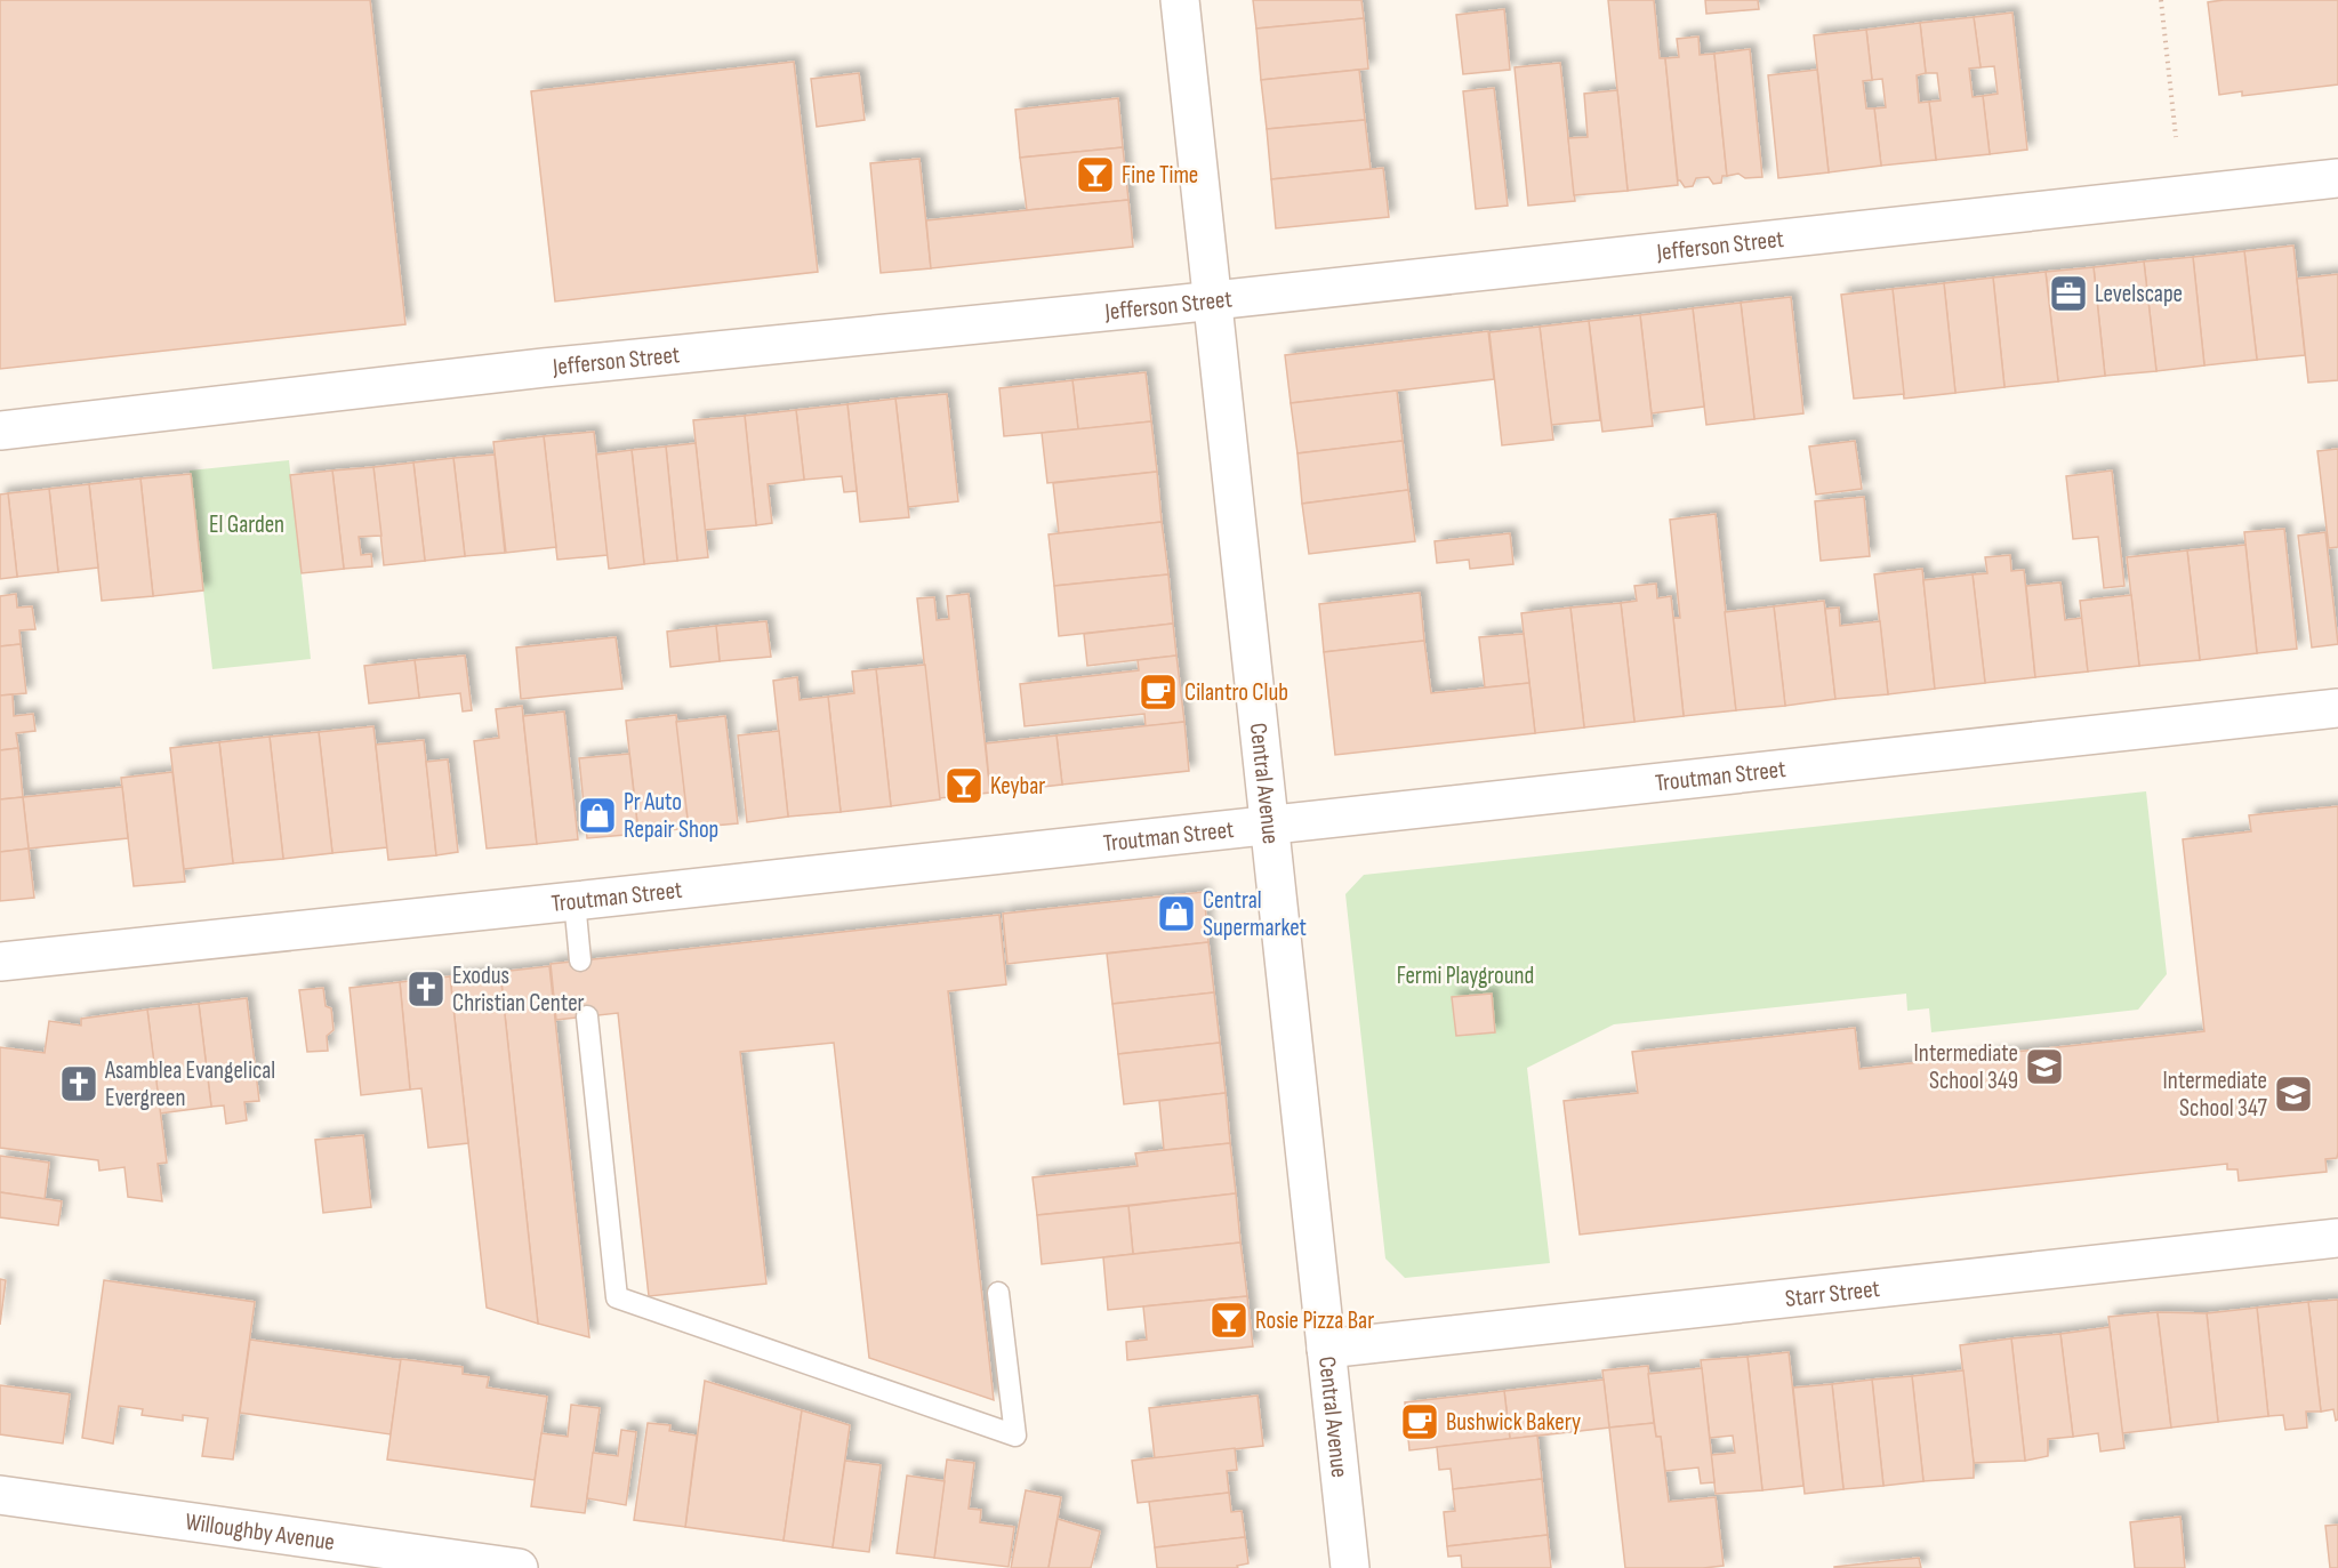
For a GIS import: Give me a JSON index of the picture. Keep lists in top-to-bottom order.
{
  "streets": {
    "street": [
      "Jefferson Street",
      "Troutman Street",
      "Central Avenue",
      "Starr Street",
      "Willoughby Avenue"
    ]
  },
  "crossings": [
    ["Jefferson Street", "Central Avenue"],
    ["Troutman Street", "Central Avenue"],
    ["Central Avenue", "Starr Street"]
  ],
  "parks": ["El Garden", "Fermi Playground"],
  "places": {
    "bar": ["Fine Time", "Keybar", "Rosie Pizza Bar"],
    "office": ["Levelscape"],
    "cafe": ["Cilantro Club", "Bushwick Bakery"],
    "shop": ["Pr Auto Repair Shop", "Central Supermarket"],
    "church": ["Exodus Christian Center", "Asamblea Evangelical Evergreen"],
    "school or university": ["Intermediate School 349", "Intermediate School 347"]
  }
}
